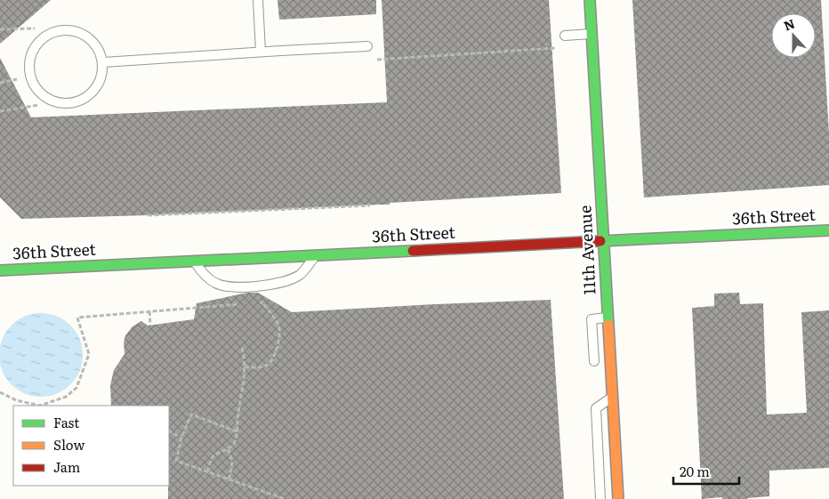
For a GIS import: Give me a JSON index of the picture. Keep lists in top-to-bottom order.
{
  "streets": {
    "street": ["36th Street", "11th Avenue"]
  },
  "crossings": [
    ["36th Street", "11th Avenue"]
  ],
  "legend": ["Fast", "Slow", "Jam"],
  "scale_bar": "20 m",
  "north": "top"
}
